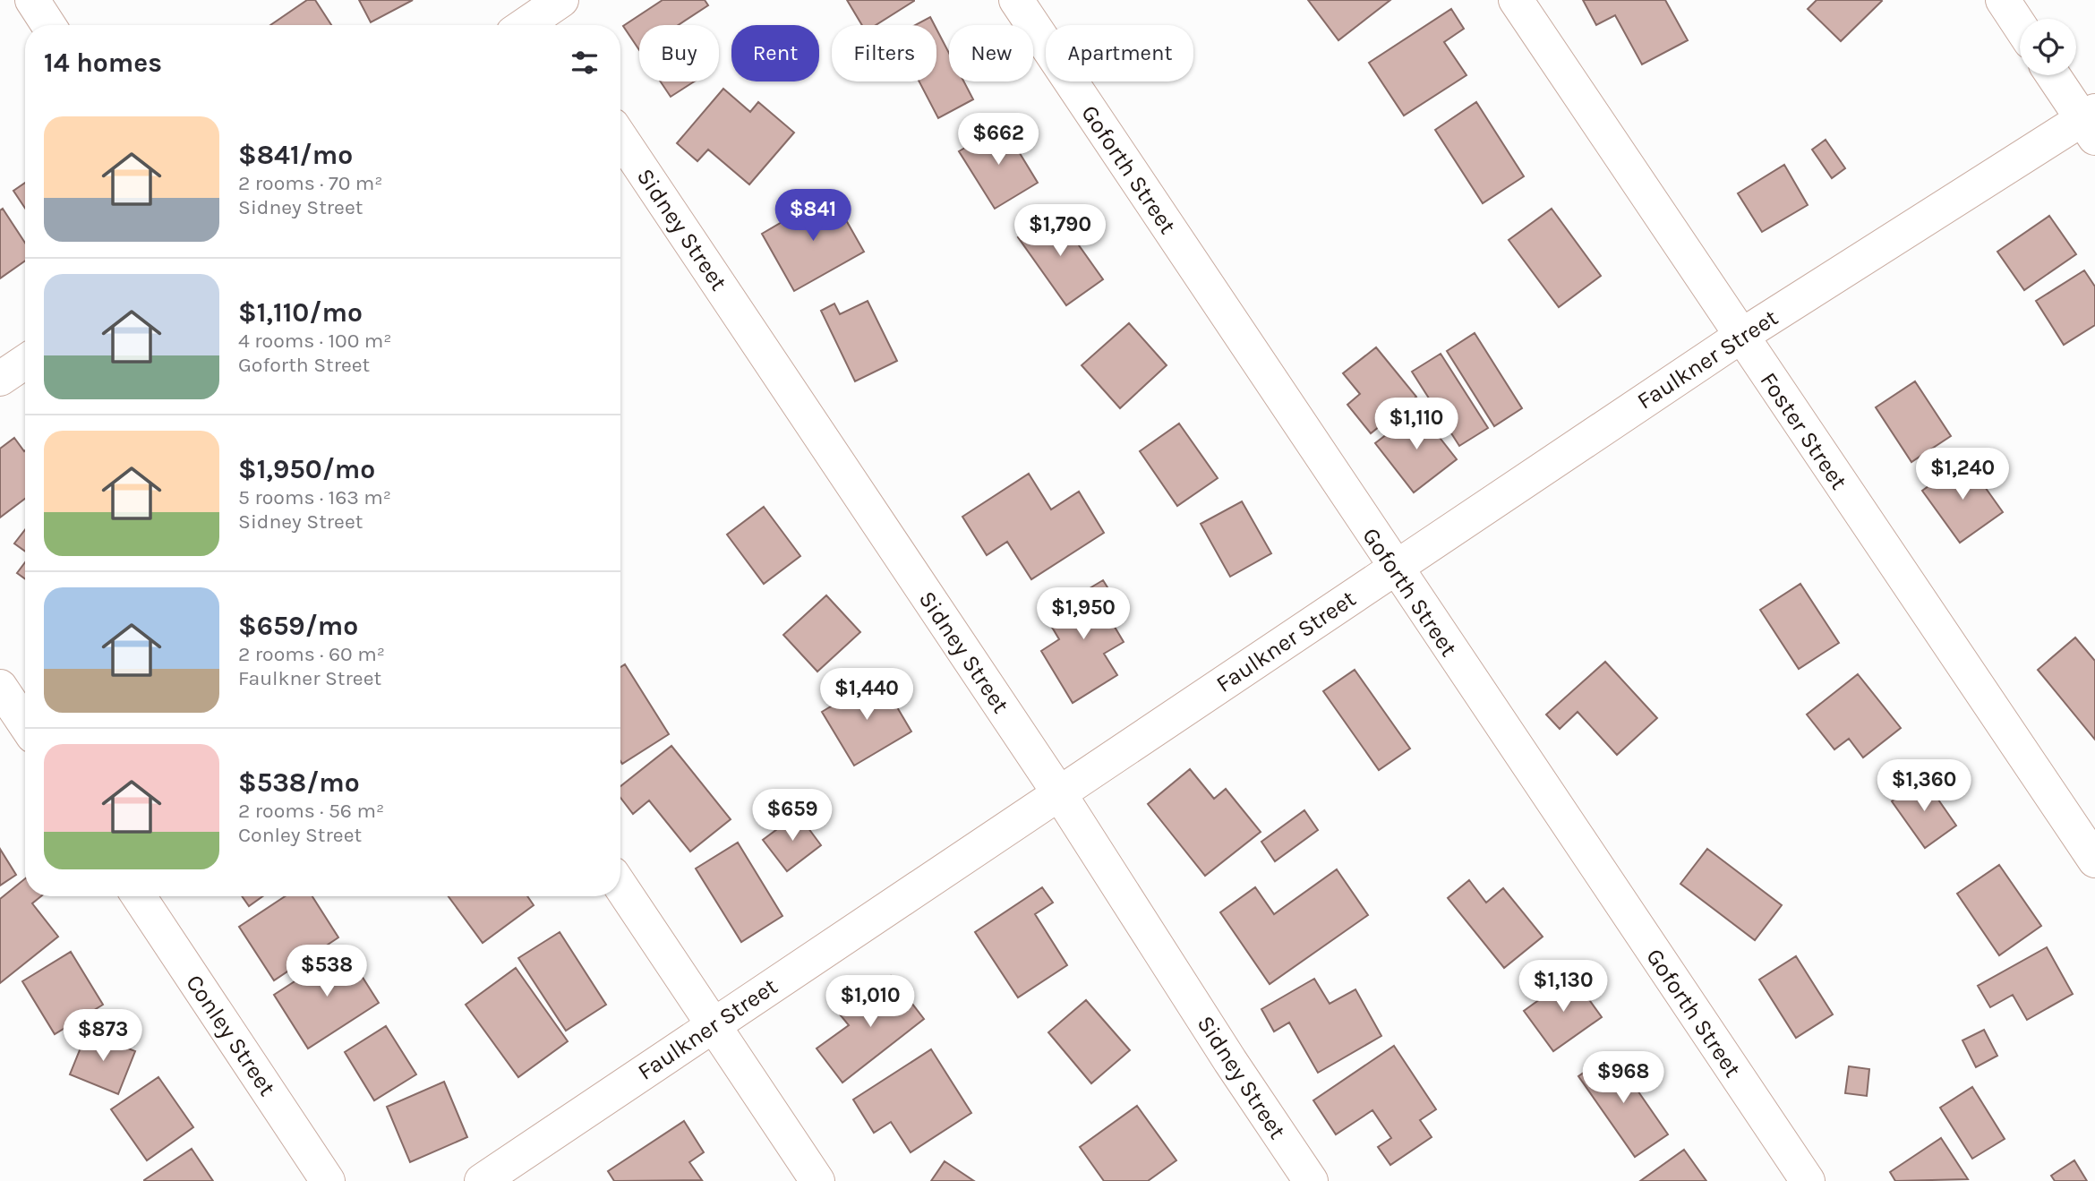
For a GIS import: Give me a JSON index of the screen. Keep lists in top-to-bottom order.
{
  "streets": {
    "street": [
      "Goforth Street",
      "Sidney Street",
      "Faulkner Street",
      "Foster Street",
      "Conley Street"
    ]
  },
  "crossings": [
    ["Goforth Street", "Faulkner Street"],
    ["Sidney Street", "Faulkner Street"],
    ["Faulkner Street", "Foster Street"]
  ],
  "page": {
    "chip": [
      "Buy",
      "Rent",
      "Filters",
      "New",
      "Apartment"
    ],
    "heading": "14 homes",
    "list": [
      {
        "name": "$841/mo",
        "note": "2 rooms · 70 m² · Sidney Street"
      },
      {
        "name": "$1,110/mo",
        "note": "4 rooms · 100 m² · Goforth Street"
      },
      {
        "name": "$1,950/mo",
        "note": "5 rooms · 163 m² · Sidney Street"
      },
      {
        "name": "$659/mo",
        "note": "2 rooms · 60 m² · Faulkner Street"
      },
      {
        "name": "$538/mo",
        "note": "2 rooms · 56 m² · Conley Street"
      }
    ],
    "price": [
      "$662",
      "$841",
      "$1,790",
      "$1,110",
      "$1,240",
      "$1,950",
      "$1,440",
      "$1,360",
      "$659",
      "$538",
      "$1,130",
      "$1,010",
      "$873",
      "$968"
    ]
  }
}
